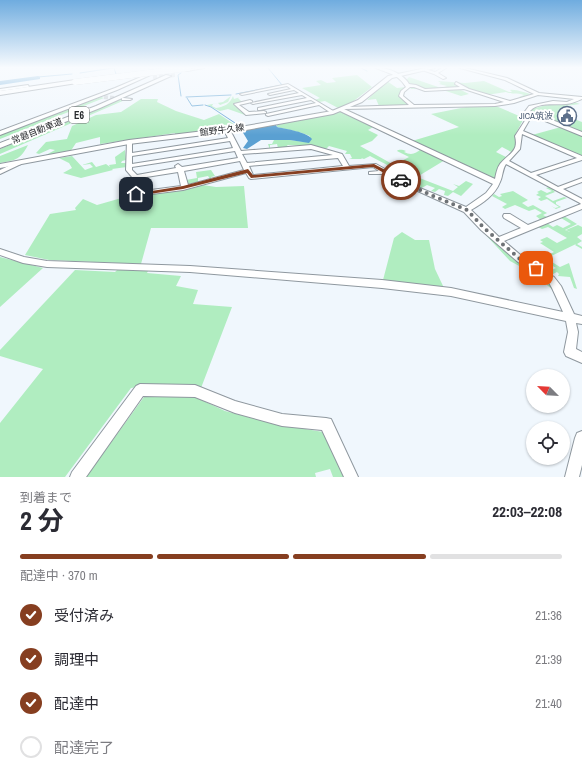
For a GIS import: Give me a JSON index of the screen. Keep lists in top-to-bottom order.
{
  "streets": {
    "highway": ["E6", "常磐自動車道"],
    "main road": ["館野牛久線"]
  },
  "places": {
    "public building": ["JICA筑波"]
  },
  "north": "top left",
  "page": {
    "heading": ["2 分", "到着まで", "22:03–22:08"],
    "bar": "配達中 · 370 m",
    "list": [
      ["受付済み", "21:36"],
      ["調理中", "21:39"],
      ["配達中", "21:40"],
      "配達完了"
    ]
  }
}
